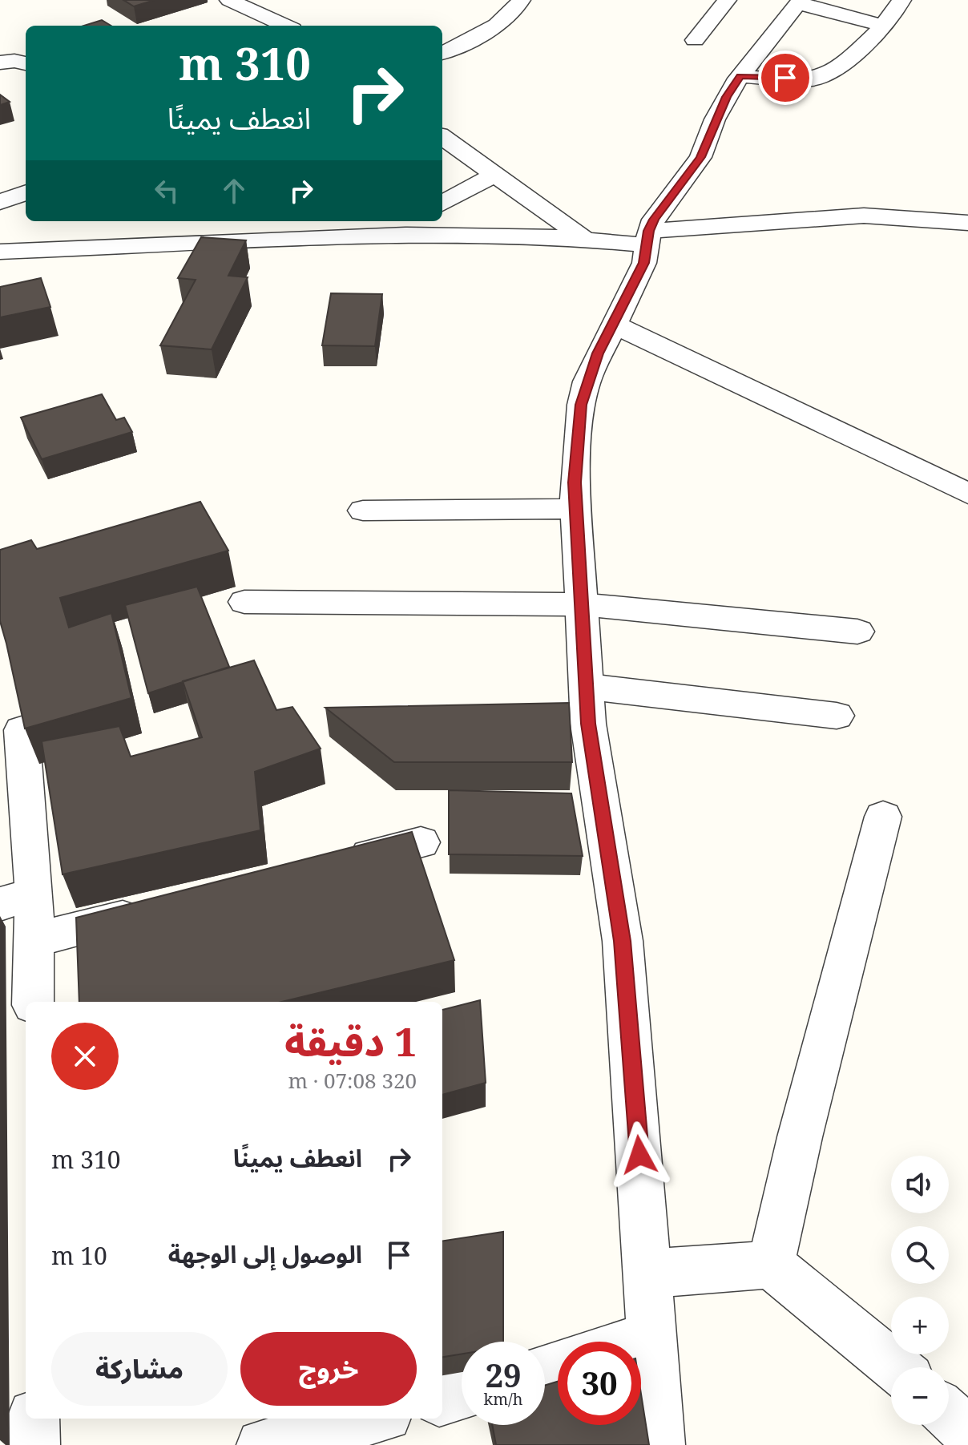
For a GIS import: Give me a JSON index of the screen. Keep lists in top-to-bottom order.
{
  "page": {
    "turn": ["310 m", "انعطف يمينًا"],
    "heading": ["1 دقيقة", "320 m · 07:08"],
    "list": [
      {
        "name": "انعطف يمينًا",
        "value": "310 m"
      },
      {
        "name": "الوصول إلى الوجهة",
        "value": "10 m"
      }
    ],
    "map_buttons": ["+", "−"],
    "buttons": ["خروج", "مشاركة"],
    "speed": "29 km/h",
    "limit": "30"
  }
}
